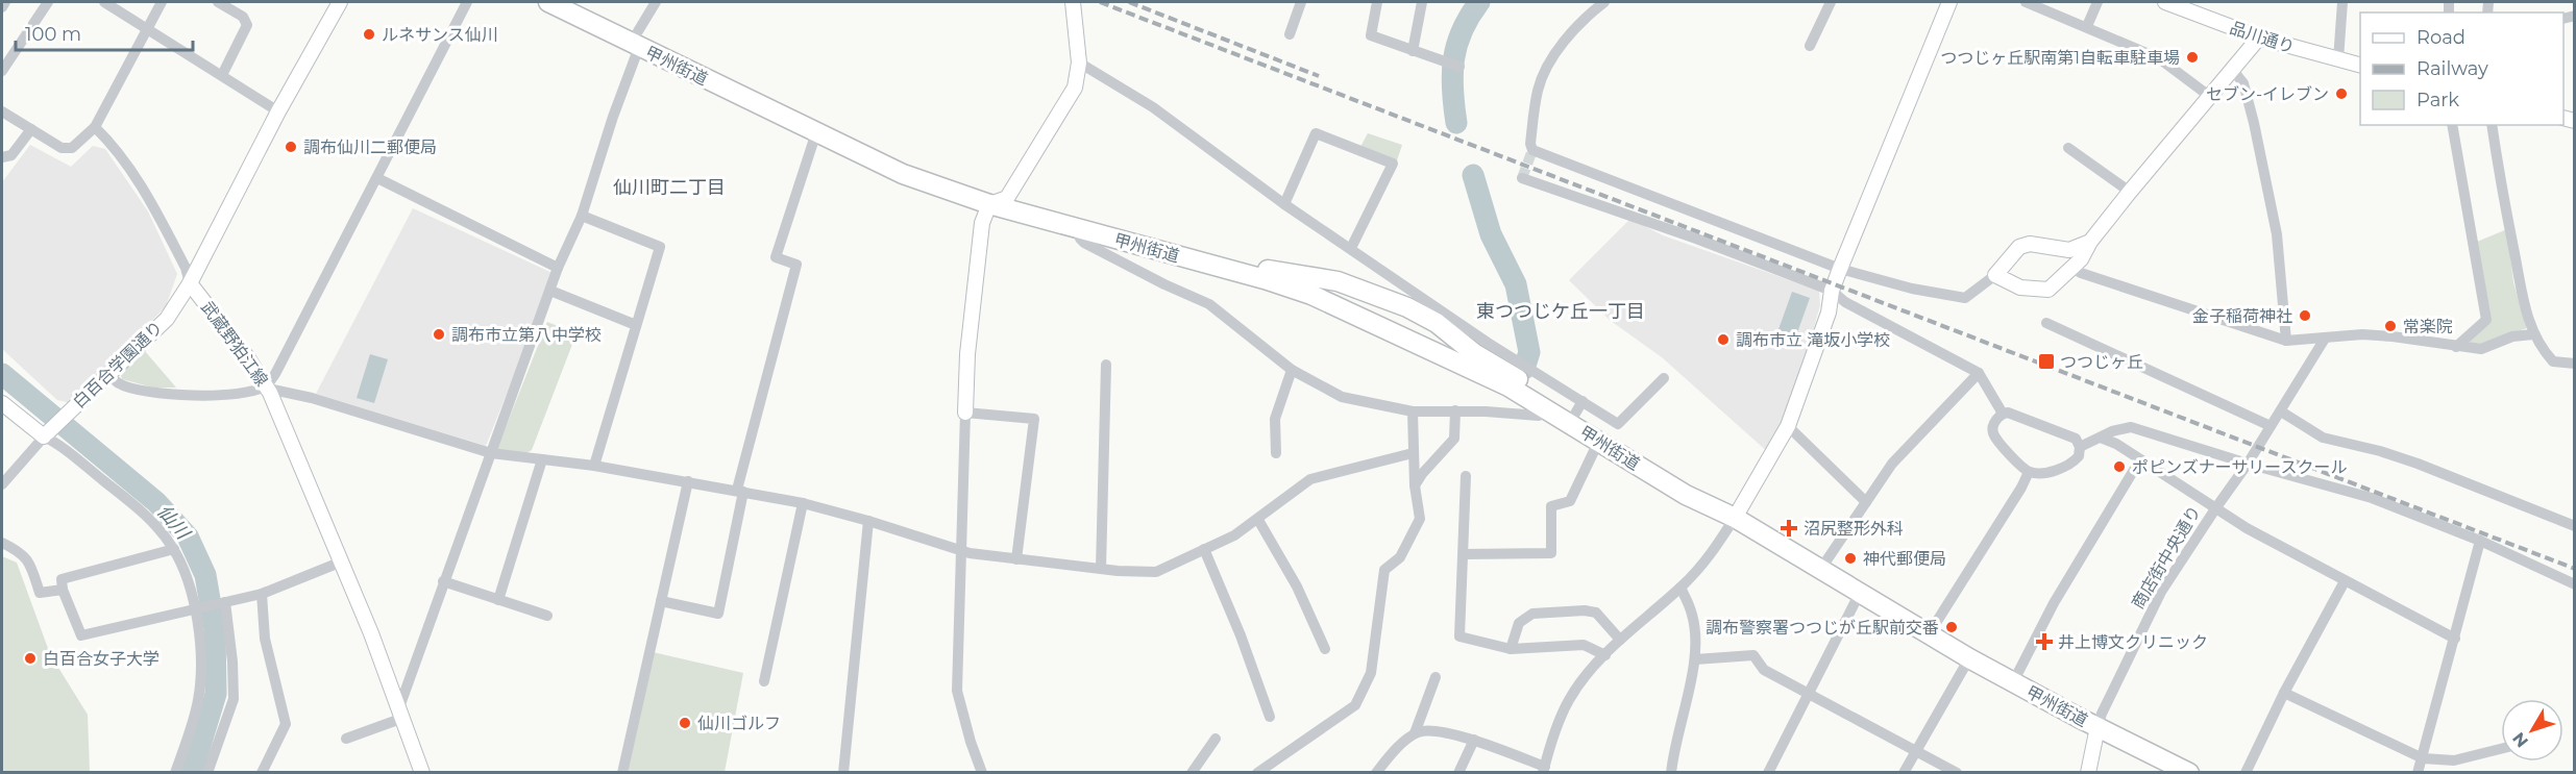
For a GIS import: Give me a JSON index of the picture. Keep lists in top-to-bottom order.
{
  "streets": {
    "highway": ["甲州街道"],
    "street": [
      "品川通り",
      "武蔵野狛江線",
      "白百合学園通り",
      "商店街中央通り"
    ]
  },
  "crossings": [
    ["甲州街道", "商店街中央通り"],
    ["武蔵野狛江線", "白百合学園通り"]
  ],
  "districts": ["仙川町二丁目", "東つつじケ丘一丁目"],
  "water": ["仙川"],
  "places": {
    "other": [
      "ルネサンス仙川",
      "つつじヶ丘駅南第1自転車駐車場",
      "セブン-イレブン",
      "調布仙川二郵便局",
      "金子稲荷神社",
      "常楽院",
      "調布市立第八中学校",
      "調布市立 滝坂小学校",
      "ポピンズナーサリースクール",
      "神代郵便局",
      "調布警察署つつじが丘駅前交番",
      "白百合女子大学",
      "仙川ゴルフ"
    ],
    "transit": ["つつじヶ丘"],
    "health": ["沼尻整形外科", "井上博文クリニック"]
  },
  "legend": ["Road", "Railway", "Park"],
  "scale_bar": "100 m",
  "north": "bottom left"
}
